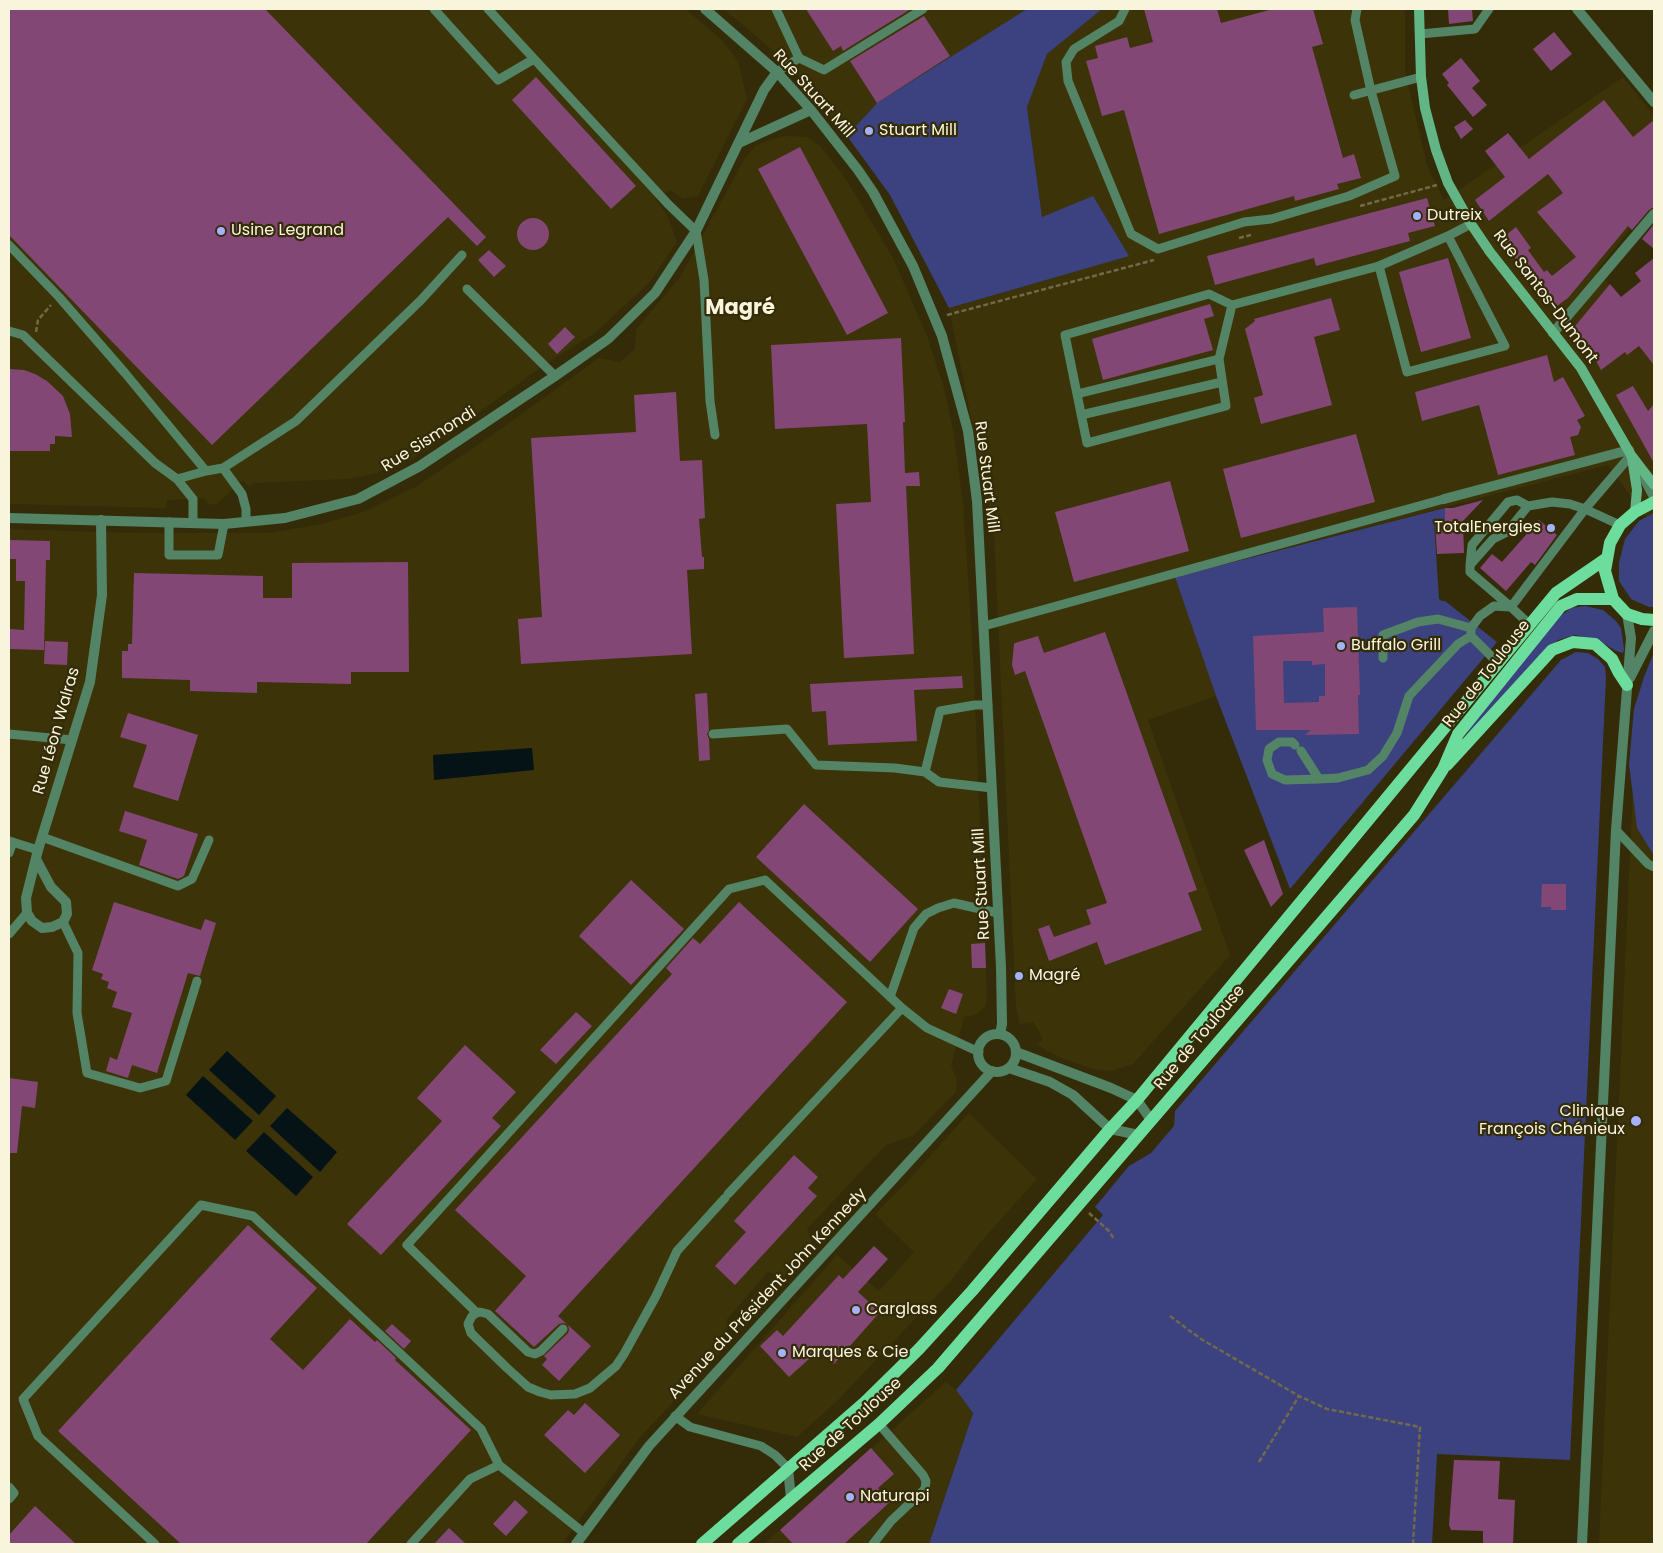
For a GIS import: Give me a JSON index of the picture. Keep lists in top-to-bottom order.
{
  "streets": {
    "main road": ["Rue de Toulouse"],
    "street": [
      "Rue Stuart Mill",
      "Rue Santos-Dumont",
      "Rue Sismondi",
      "Rue Léon Walras",
      "Avenue du Président John Kennedy"
    ]
  },
  "crossings": [
    ["Rue Stuart Mill", "Rue Sismondi"],
    ["Rue Stuart Mill", "Avenue du Président John Kennedy"],
    ["Rue Sismondi", "Rue Léon Walras"]
  ],
  "districts": ["Magré"],
  "places": [
    "Stuart Mill",
    "Dutreix",
    "Usine Legrand",
    "TotalEnergies",
    "Buffalo Grill",
    "Magré",
    "Clinique François Chénieux",
    "Carglass",
    "Marques & Cie",
    "Naturapi"
  ]
}
